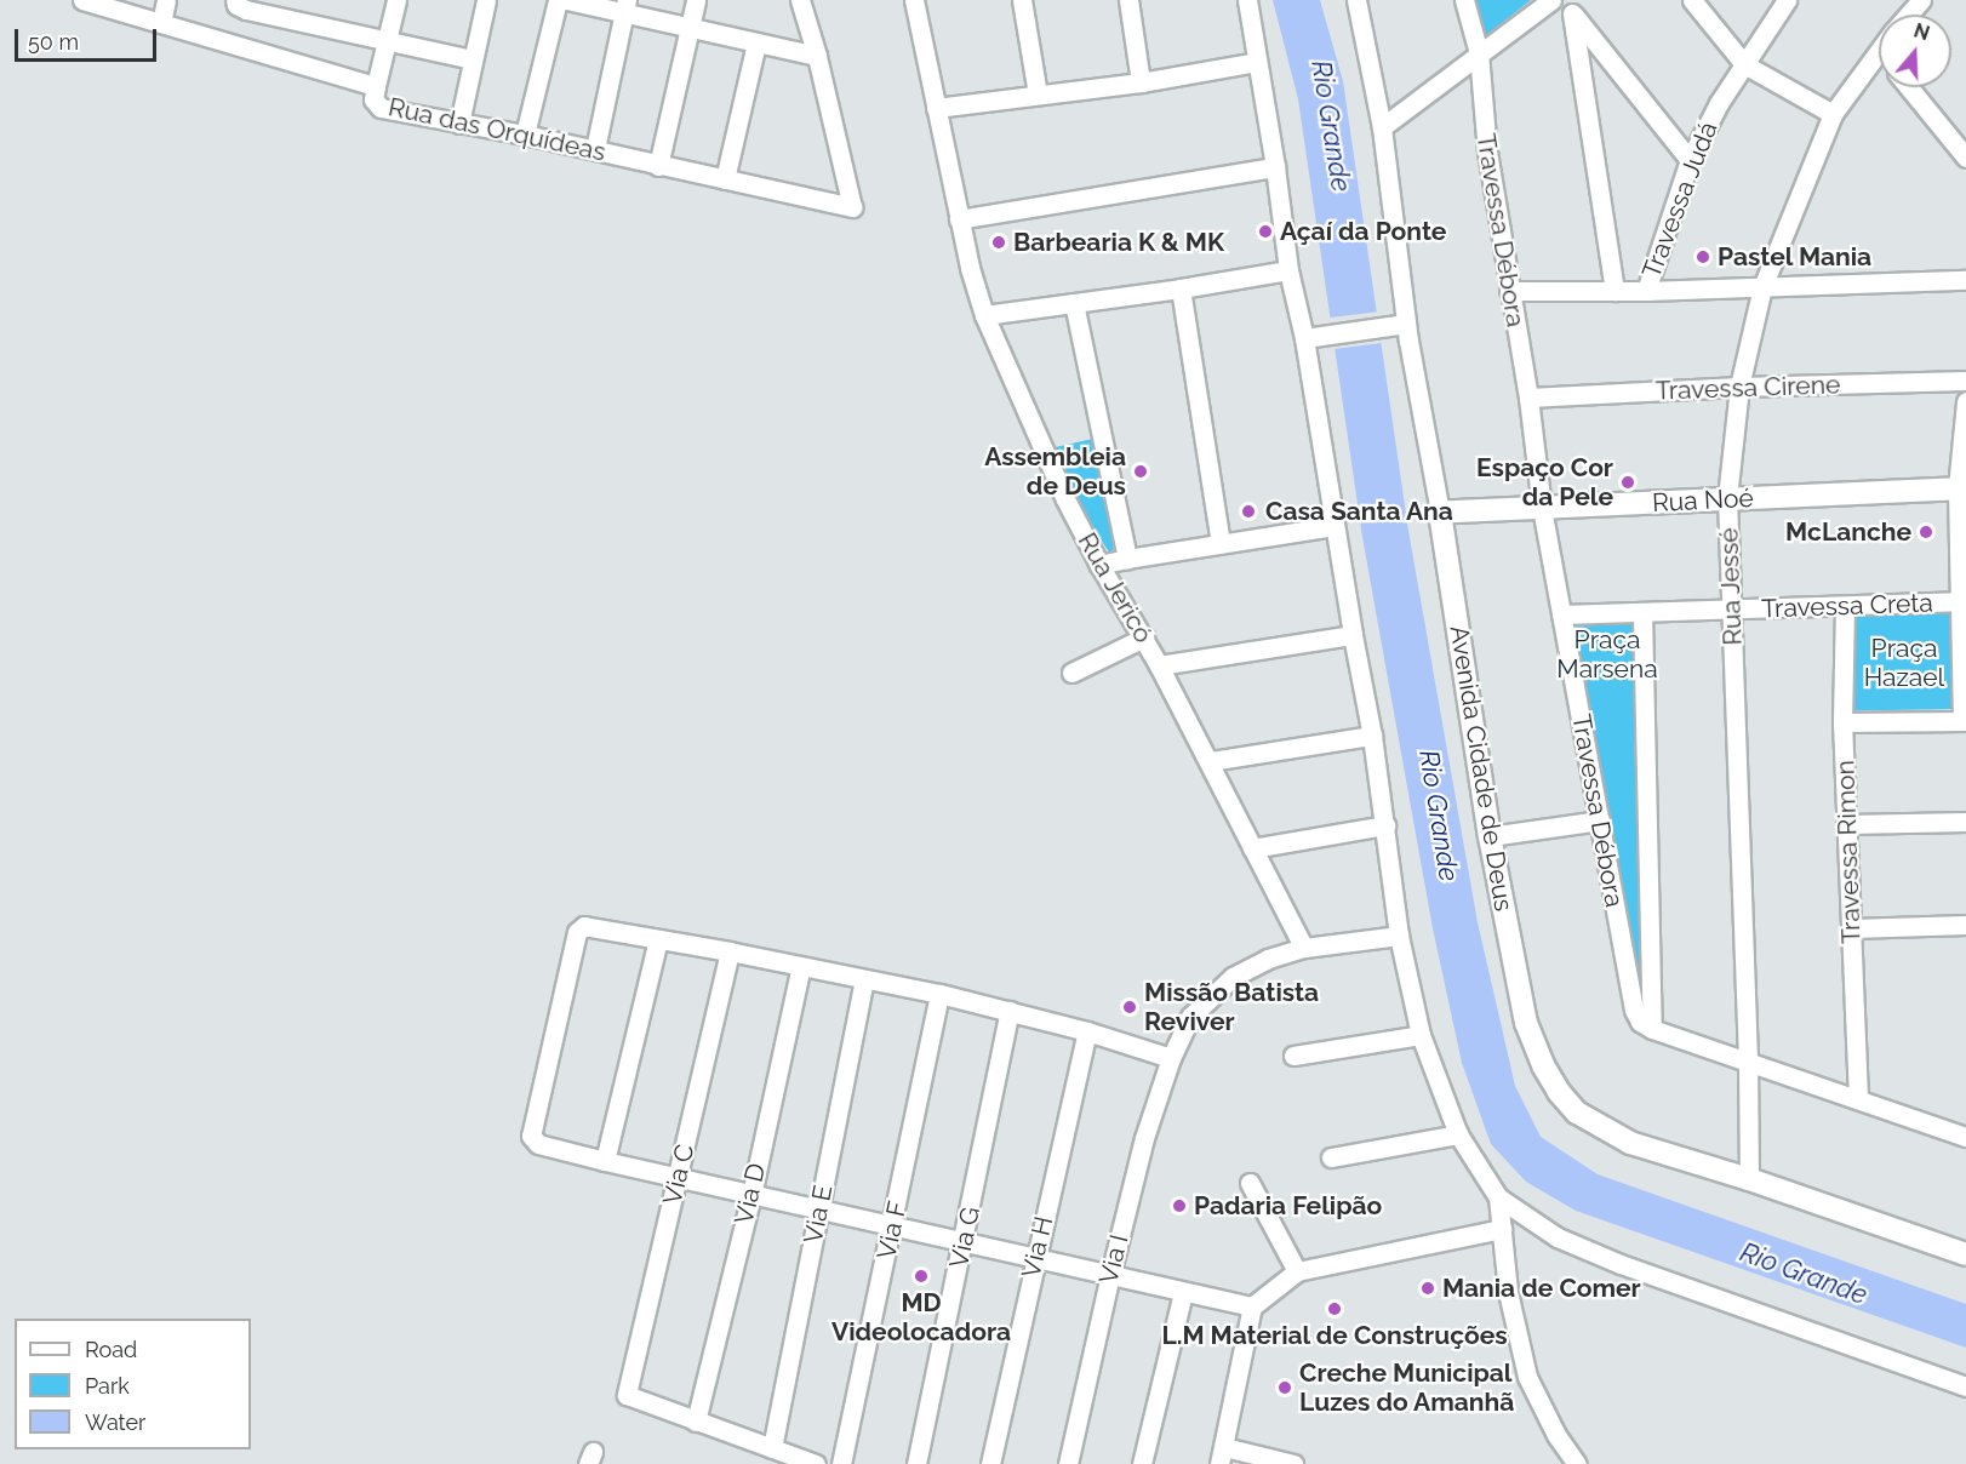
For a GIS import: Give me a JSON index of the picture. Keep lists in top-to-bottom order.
{
  "streets": {
    "street": [
      "Rua das Orquídeas",
      "Travessa Judá",
      "Travessa Débora",
      "Travessa Cirene",
      "Rua Noé",
      "Rua Jessé",
      "Rua Jericó",
      "Travessa Creta",
      "Avenida Cidade de Deus",
      "Travessa Rimon",
      "Via C",
      "Via D",
      "Via E",
      "Via F",
      "Via G",
      "Via H",
      "Via I"
    ]
  },
  "crossings": [
    ["Travessa Débora", "Travessa Cirene"],
    ["Travessa Débora", "Rua Noé"],
    ["Travessa Débora", "Travessa Creta"],
    ["Travessa Cirene", "Rua Jessé"],
    ["Rua Noé", "Rua Jessé"],
    ["Rua Noé", "Avenida Cidade de Deus"],
    ["Rua Jessé", "Travessa Creta"],
    ["Rua Jessé", "Avenida Cidade de Deus"],
    ["Rua Jericó", "Via I"],
    ["Travessa Creta", "Travessa Rimon"],
    ["Via C", "Via D"]
  ],
  "water": ["Rio Grande"],
  "parks": ["Praça Marsena", "Praça Hazael"],
  "places": [
    "Açaí da Ponte",
    "Barbearia K & MK",
    "Pastel Mania",
    "Assembleia de Deus",
    "Espaço Cor da Pele",
    "Casa Santa Ana",
    "McLanche",
    "Missão Batista Reviver",
    "Padaria Felipão",
    "MD Videolocadora",
    "Mania de Comer",
    "L.M Material de Construções",
    "Creche Municipal Luzes do Amanhã"
  ],
  "legend": ["Road", "Park", "Water"],
  "scale_bar": "50 m",
  "north": "top"
}
